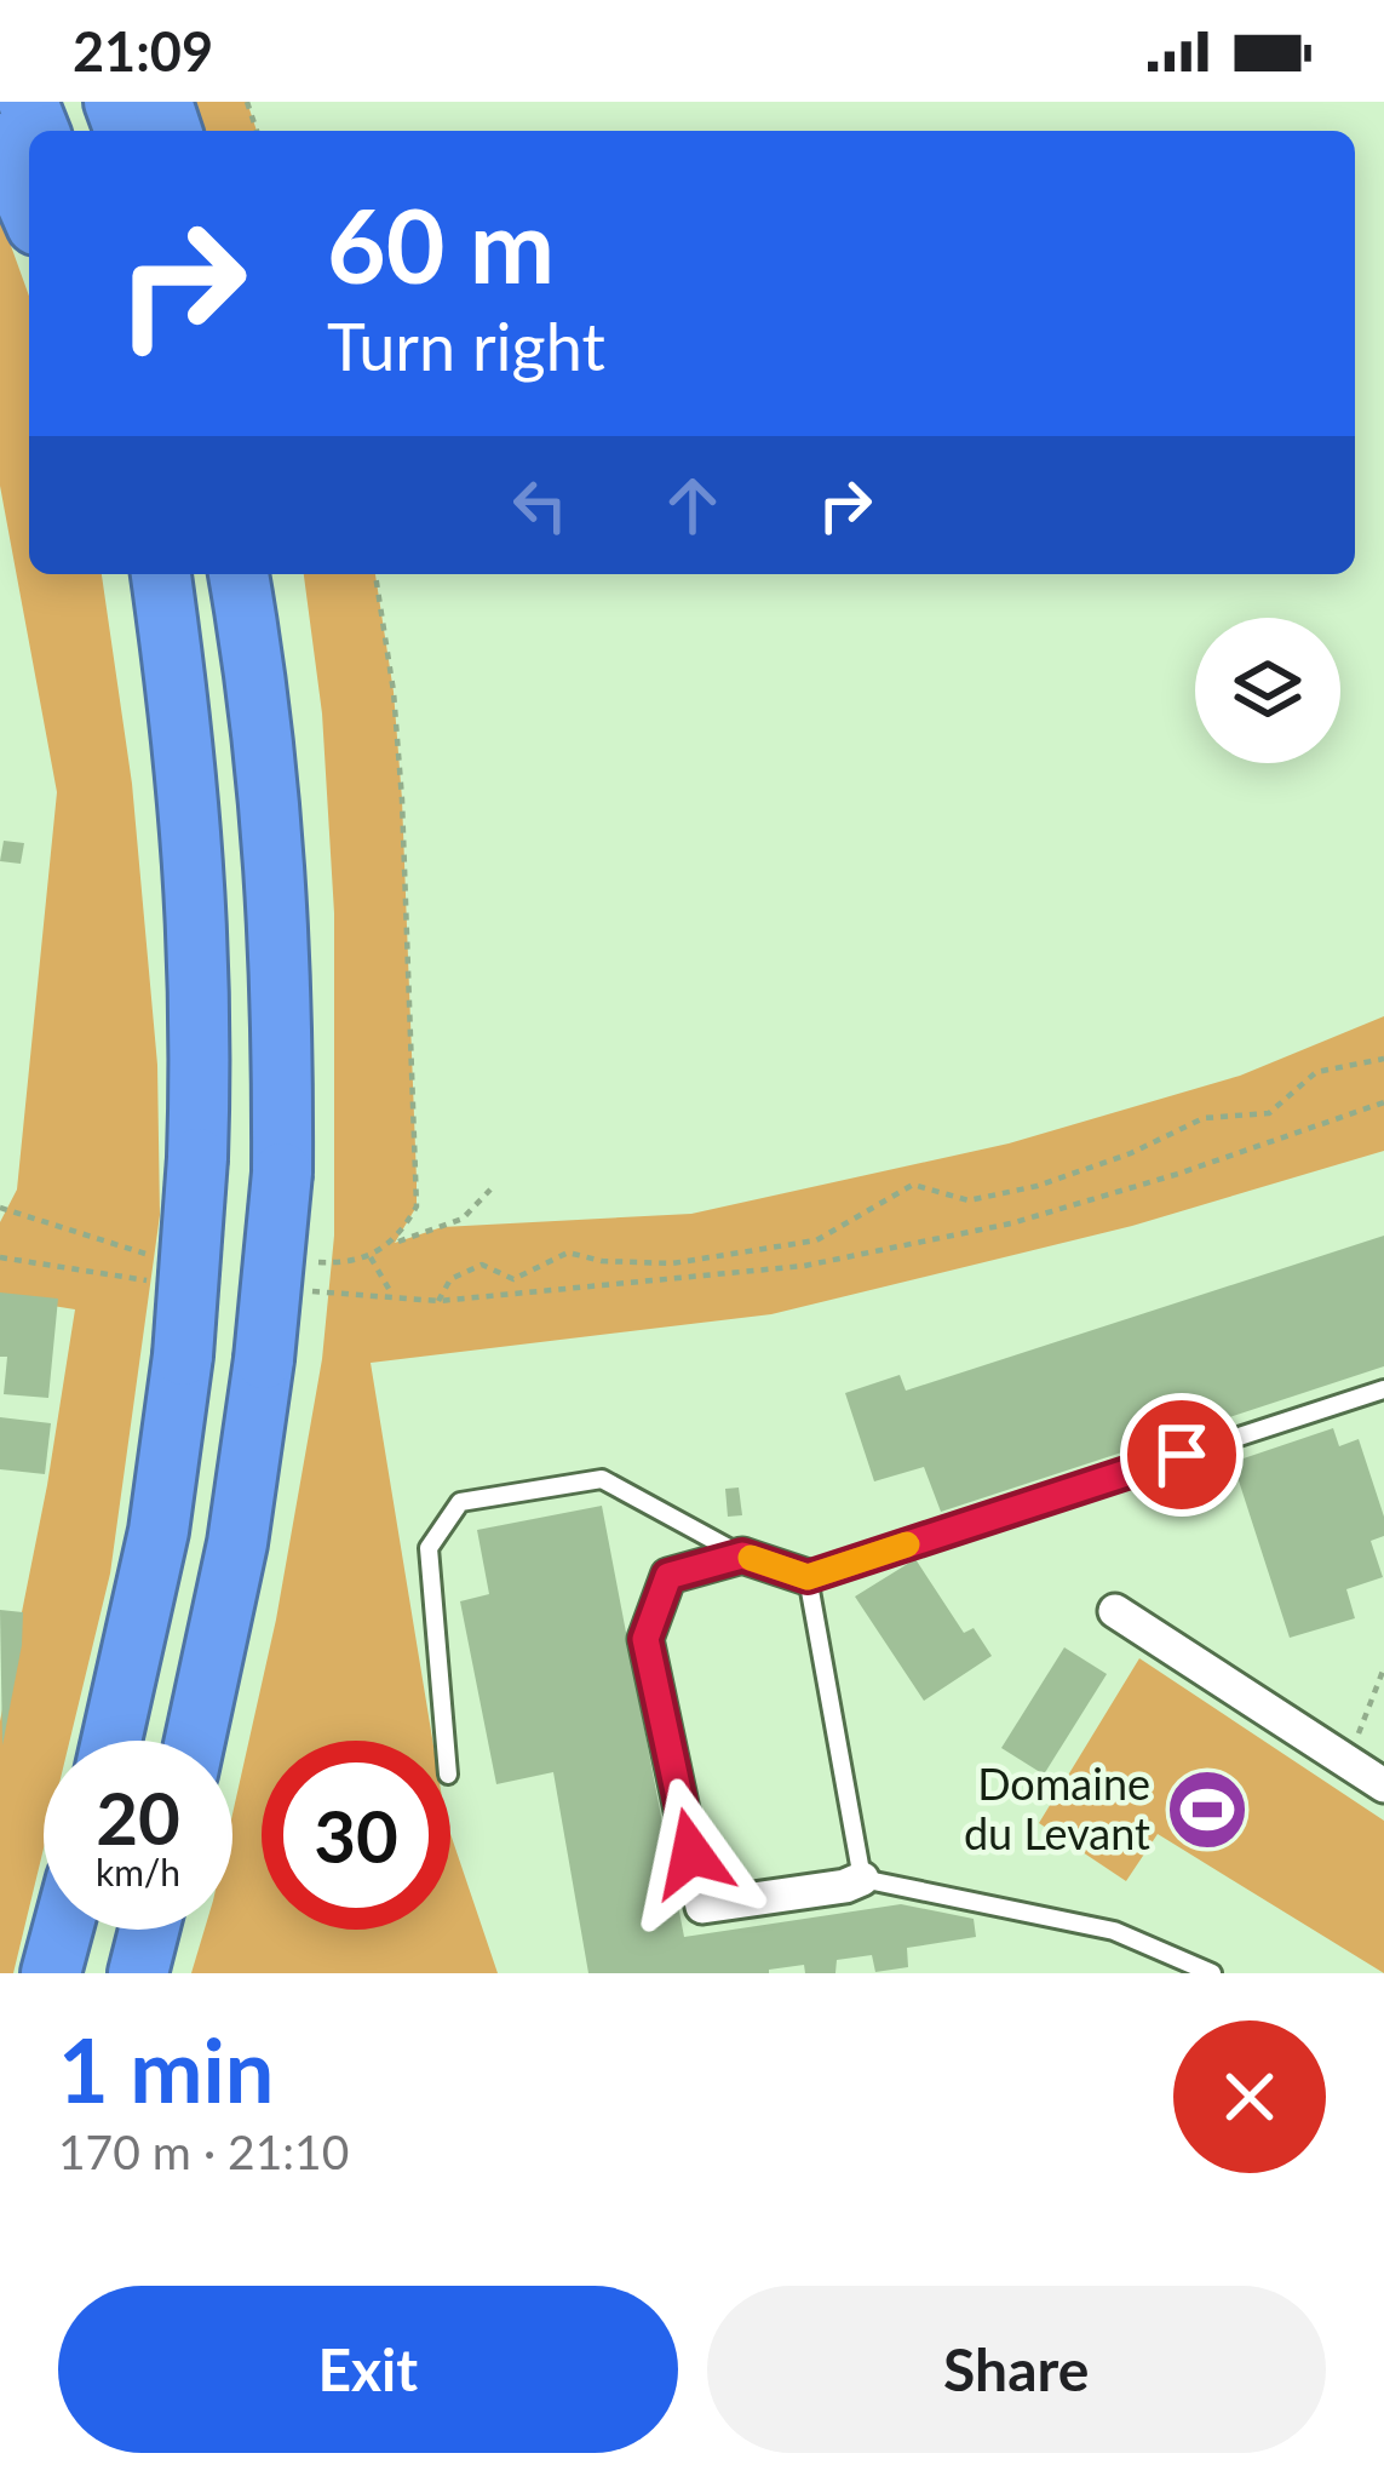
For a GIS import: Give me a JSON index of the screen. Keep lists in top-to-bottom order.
{
  "places": {
    "sports": ["Domaine du Levant"]
  },
  "page": {
    "status": "21:09",
    "turn": ["60 m", "Turn right"],
    "speed": "20 km/h",
    "limit": "30",
    "heading": ["1 min", "170 m · 21:10"],
    "buttons": ["Exit", "Share"]
  }
}
